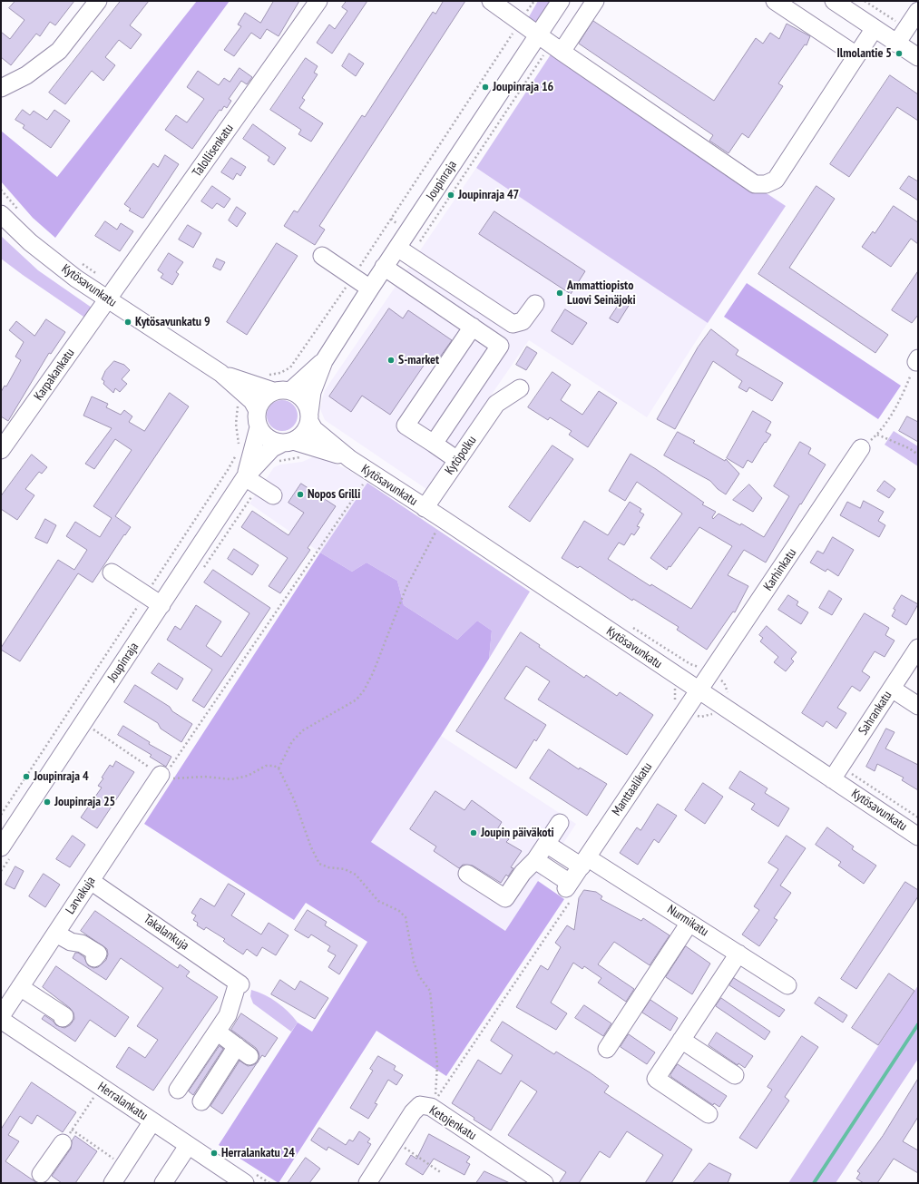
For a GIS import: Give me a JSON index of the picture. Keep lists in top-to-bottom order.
{
  "streets": {
    "street": [
      "Talollisenkatu",
      "Joupinraja",
      "Kytösavunkatu",
      "Karpakankatu",
      "Kytöpolku",
      "Karhinkatu",
      "Sahrankatu",
      "Manttaalikatu",
      "Larvakuja",
      "Nurmikatu",
      "Takalankuja",
      "Herralankatu",
      "Ketojenkatu"
    ]
  },
  "crossings": [
    ["Talollisenkatu", "Kytösavunkatu"],
    ["Talollisenkatu", "Karpakankatu"],
    ["Joupinraja", "Kytösavunkatu"],
    ["Kytösavunkatu", "Karpakankatu"],
    ["Kytösavunkatu", "Kytöpolku"],
    ["Kytösavunkatu", "Karhinkatu"],
    ["Kytösavunkatu", "Sahrankatu"],
    ["Kytösavunkatu", "Manttaalikatu"],
    ["Karhinkatu", "Manttaalikatu"],
    ["Manttaalikatu", "Nurmikatu"],
    ["Larvakuja", "Takalankuja"],
    ["Larvakuja", "Herralankatu"]
  ],
  "places": [
    "Ilmolantie 5",
    "Joupinraja 16",
    "Joupinraja 47",
    "Ammattiopisto Luovi Seinäjoki",
    "Kytösavunkatu 9",
    "S-market",
    "Nopos Grilli",
    "Joupinraja 4",
    "Joupinraja 25",
    "Joupin päiväkoti",
    "Herralankatu 24"
  ]
}
